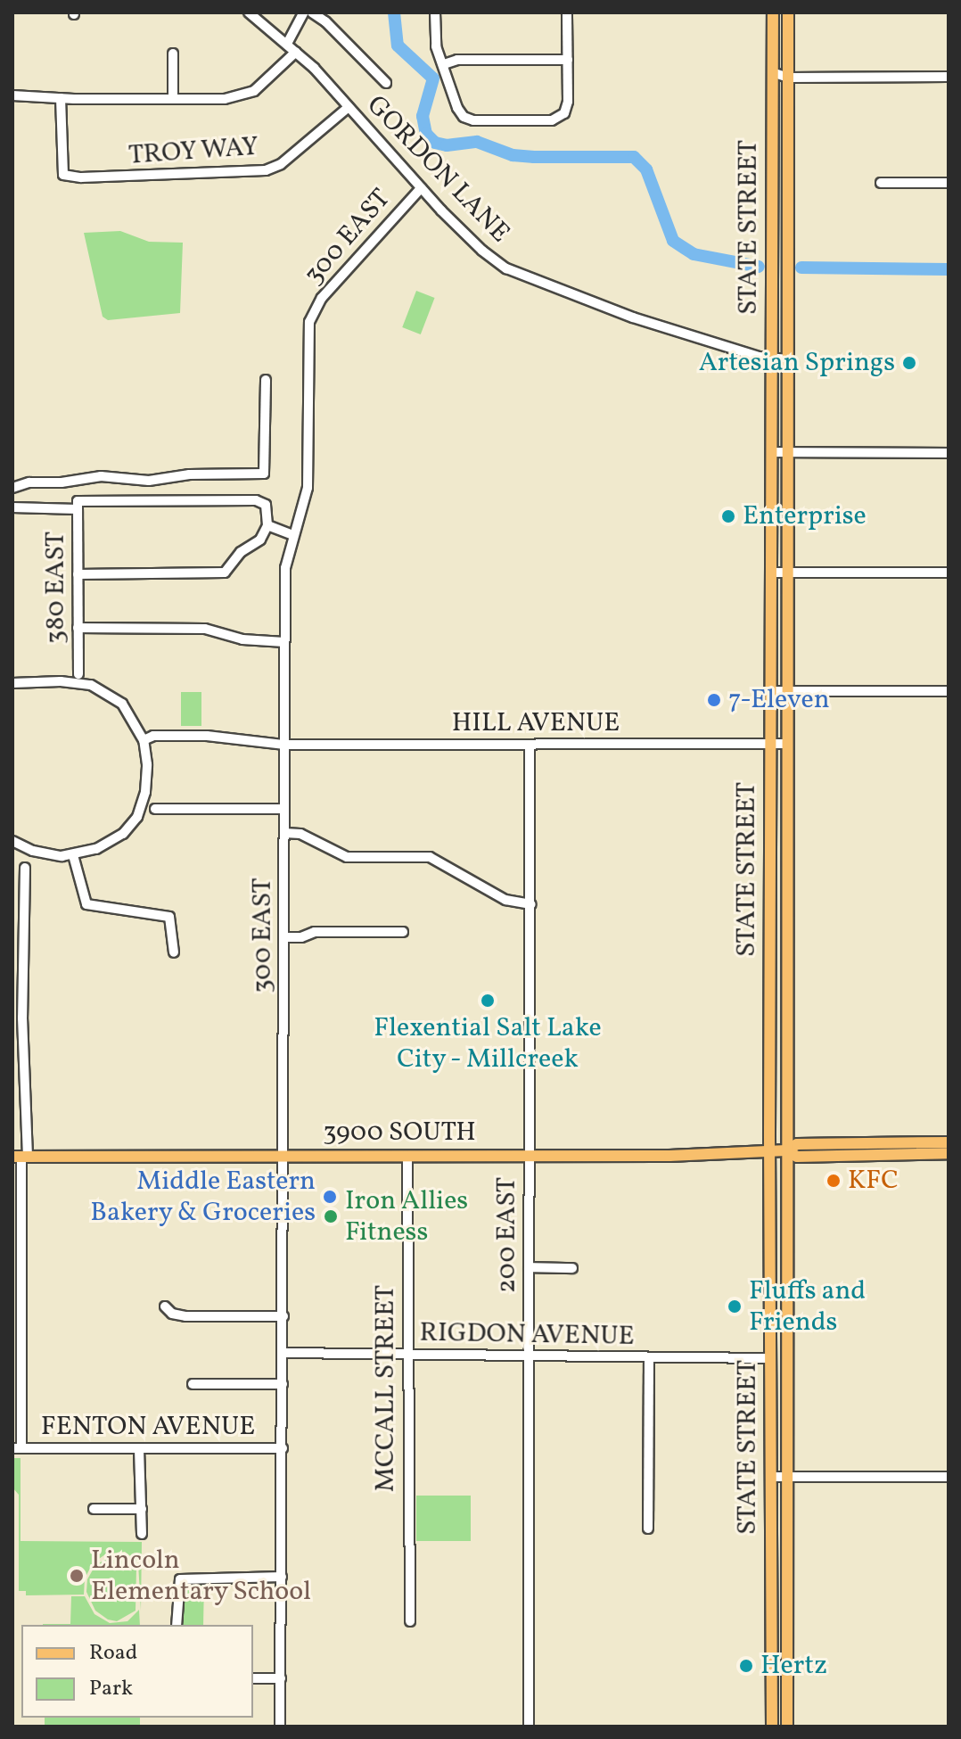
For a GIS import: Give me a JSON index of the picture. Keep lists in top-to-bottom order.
{
  "streets": {
    "main road": ["STATE STREET", "3900 SOUTH"],
    "street": [
      "TROY WAY",
      "GORDON LANE",
      "300 EAST",
      "380 EAST",
      "HILL AVENUE",
      "200 EAST",
      "RIGDON AVENUE",
      "MCCALL STREET",
      "FENTON AVENUE"
    ]
  },
  "crossings": [
    ["TROY WAY", "GORDON LANE"],
    ["GORDON LANE", "STATE STREET"],
    ["GORDON LANE", "300 EAST"],
    ["STATE STREET", "HILL AVENUE"],
    ["STATE STREET", "3900 SOUTH"],
    ["STATE STREET", "RIGDON AVENUE"],
    ["300 EAST", "HILL AVENUE"],
    ["300 EAST", "3900 SOUTH"],
    ["300 EAST", "RIGDON AVENUE"],
    ["300 EAST", "FENTON AVENUE"],
    ["HILL AVENUE", "200 EAST"],
    ["3900 SOUTH", "200 EAST"],
    ["3900 SOUTH", "MCCALL STREET"],
    ["200 EAST", "RIGDON AVENUE"],
    ["RIGDON AVENUE", "MCCALL STREET"]
  ],
  "places": [
    "Artesian Springs",
    "Enterprise",
    "7-Eleven",
    "Flexential Salt Lake City - Millcreek",
    "KFC",
    "Middle Eastern Bakery & Groceries",
    "Iron Allies Fitness",
    "Fluffs and Friends",
    "Lincoln Elementary School",
    "Hertz"
  ],
  "legend": ["Road", "Park"]
}
